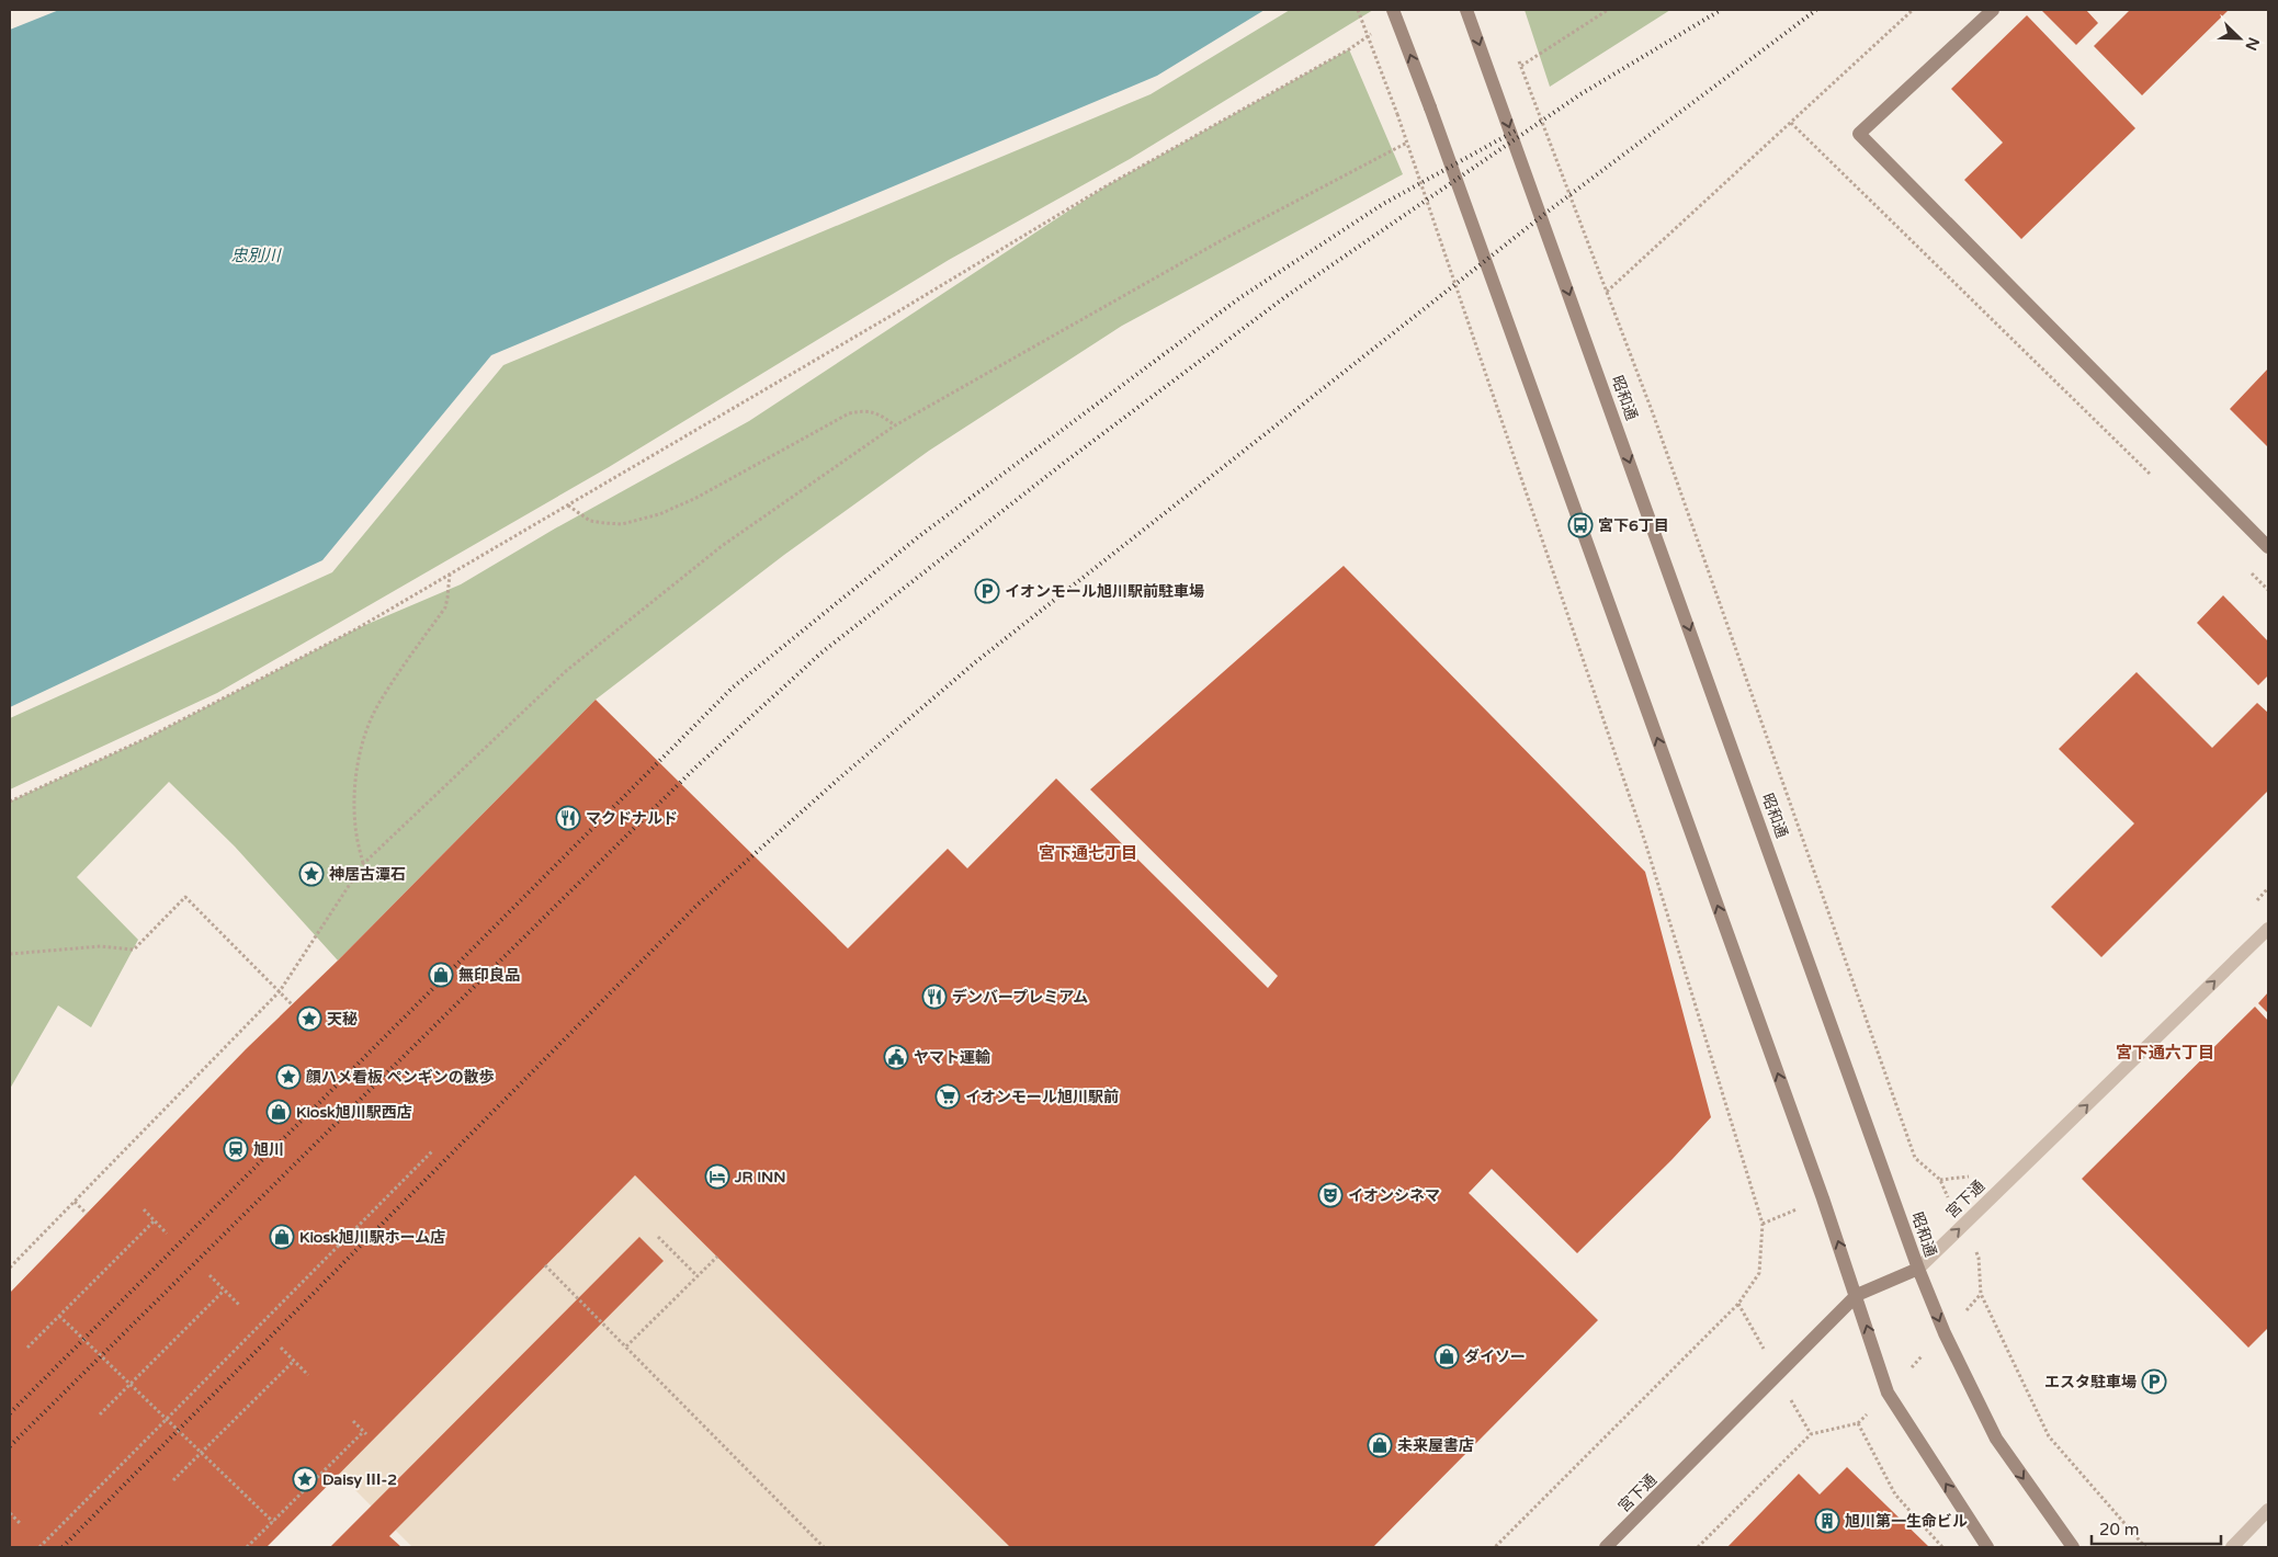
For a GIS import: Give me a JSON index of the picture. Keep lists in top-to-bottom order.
{
  "streets": {
    "street": ["昭和通", "宮下通"]
  },
  "crossings": [
    ["昭和通", "宮下通"]
  ],
  "one_way": ["宮下通"],
  "districts": ["宮下通七丁目", "宮下通六丁目"],
  "water": ["忠別川"],
  "places": {
    "bus stop": ["宮下6丁目"],
    "parking": ["イオンモール旭川駅前駐車場", "エスタ駐車場"],
    "restaurant": ["マクドナルド", "デンバープレミアム"],
    "place": [
      "神居古潭石",
      "天秘",
      "顔ハメ看板 ペンギンの散歩",
      "Daisy Ⅲ-2"
    ],
    "shop": [
      "無印良品",
      "Kiosk旭川駅西店",
      "Kiosk旭川駅ホーム店",
      "ダイソー",
      "未来屋書店"
    ],
    "public building": ["ヤマト運輸"],
    "supermarket": ["イオンモール旭川駅前"],
    "station": ["旭川"],
    "hotel": ["JR INN"],
    "theatre": ["イオンシネマ"],
    "building": ["旭川第一生命ビル"]
  },
  "scale_bar": "20 m",
  "north": "bottom right"
}
